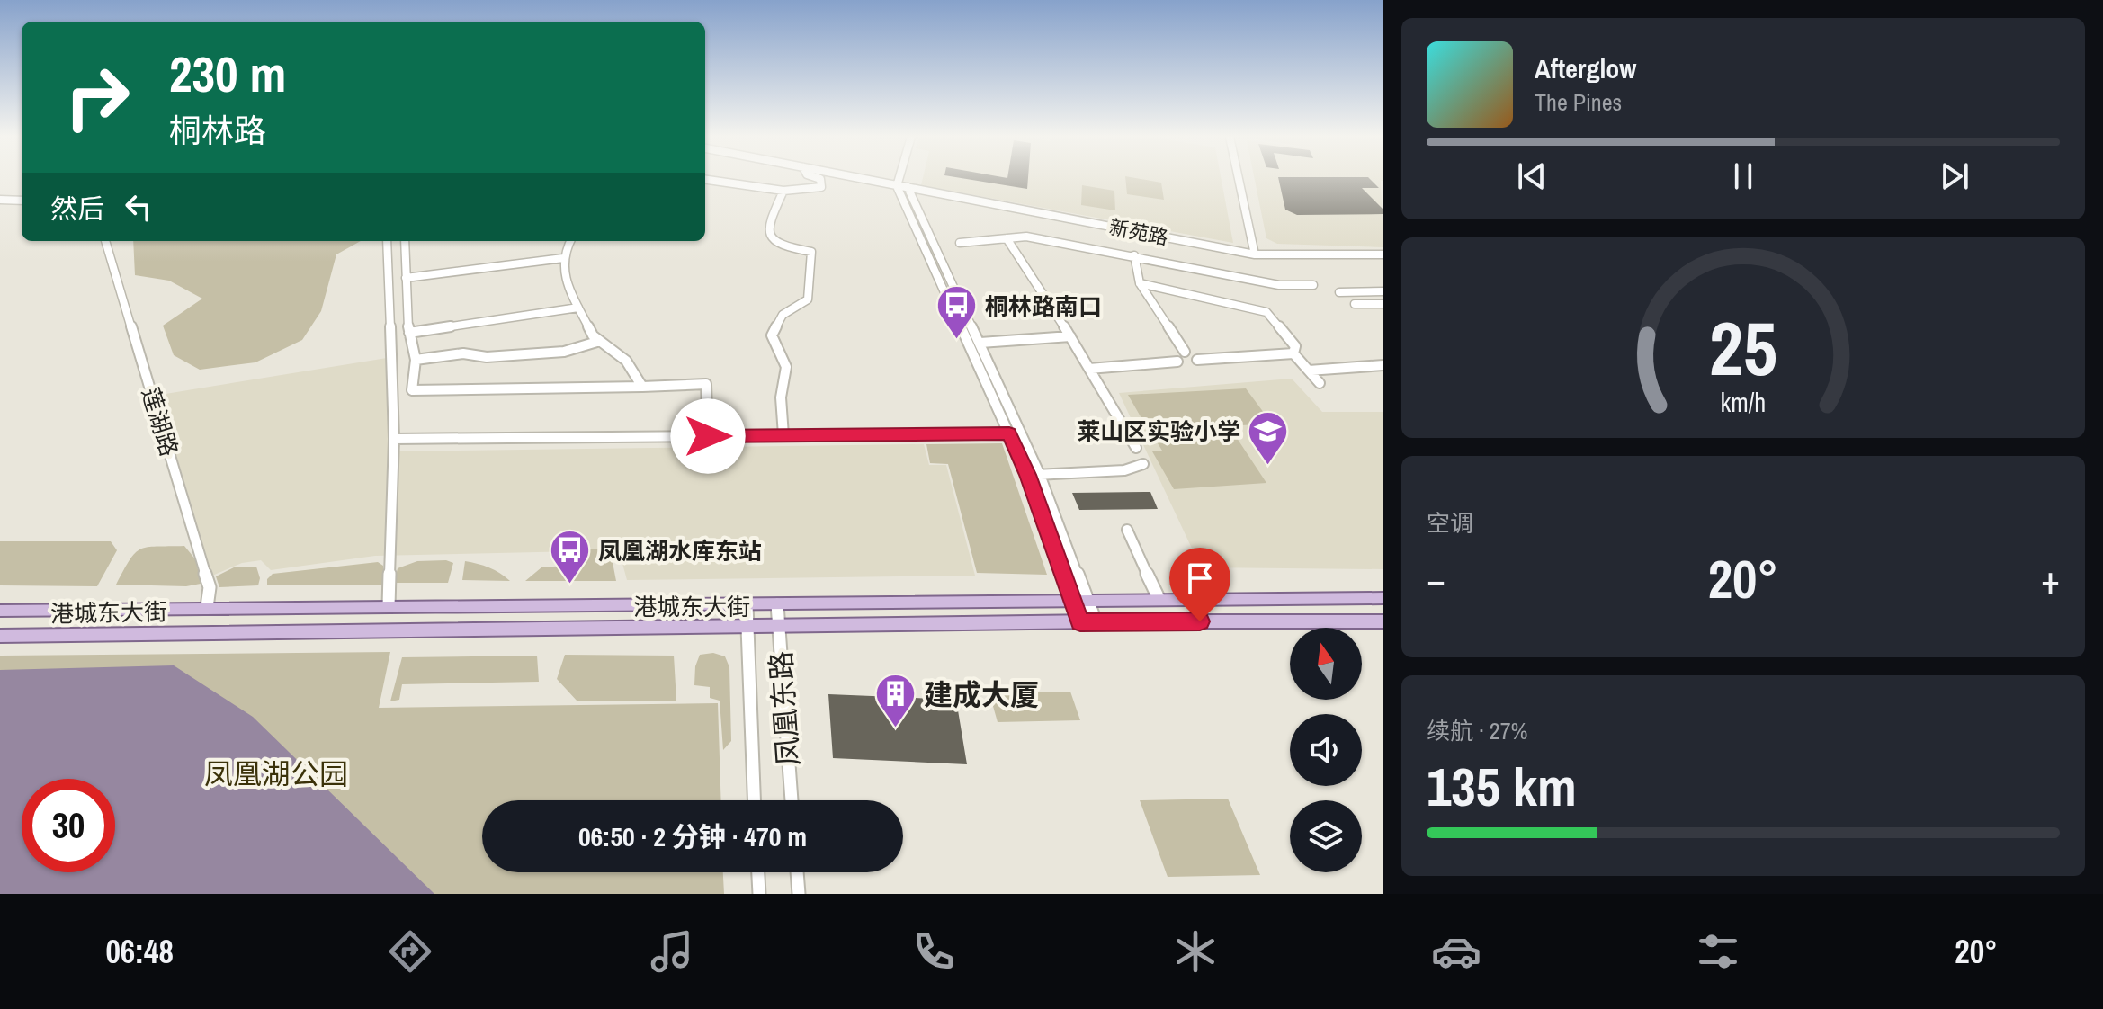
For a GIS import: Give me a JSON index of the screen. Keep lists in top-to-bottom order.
{
  "streets": {
    "main road": ["港城东大街"],
    "street": ["新苑路", "莲湖路", "凤凰东路"]
  },
  "crossings": [
    ["莲湖路", "港城东大街"],
    ["港城东大街", "凤凰东路"]
  ],
  "parks": ["凤凰湖公园"],
  "places": {
    "bus stop": ["桐林路南口", "凤凰湖水库东站"],
    "school or university": ["莱山区实验小学"],
    "building": ["建成大厦"]
  },
  "north": "top",
  "page": {
    "turn": ["230 m", "桐林路"],
    "song": ["Afterglow", "The Pines"],
    "then": "然后",
    "tile": [
      "空调",
      ["续航 · 27%", "135 km"]
    ],
    "heat": ["−", "20°", "+"],
    "limit": "30",
    "trip": "06:50 · 2 分钟 · 470 m",
    "tabs": ["06:48", "20°"],
    "gauge": ["25", "km/h"]
  }
}
